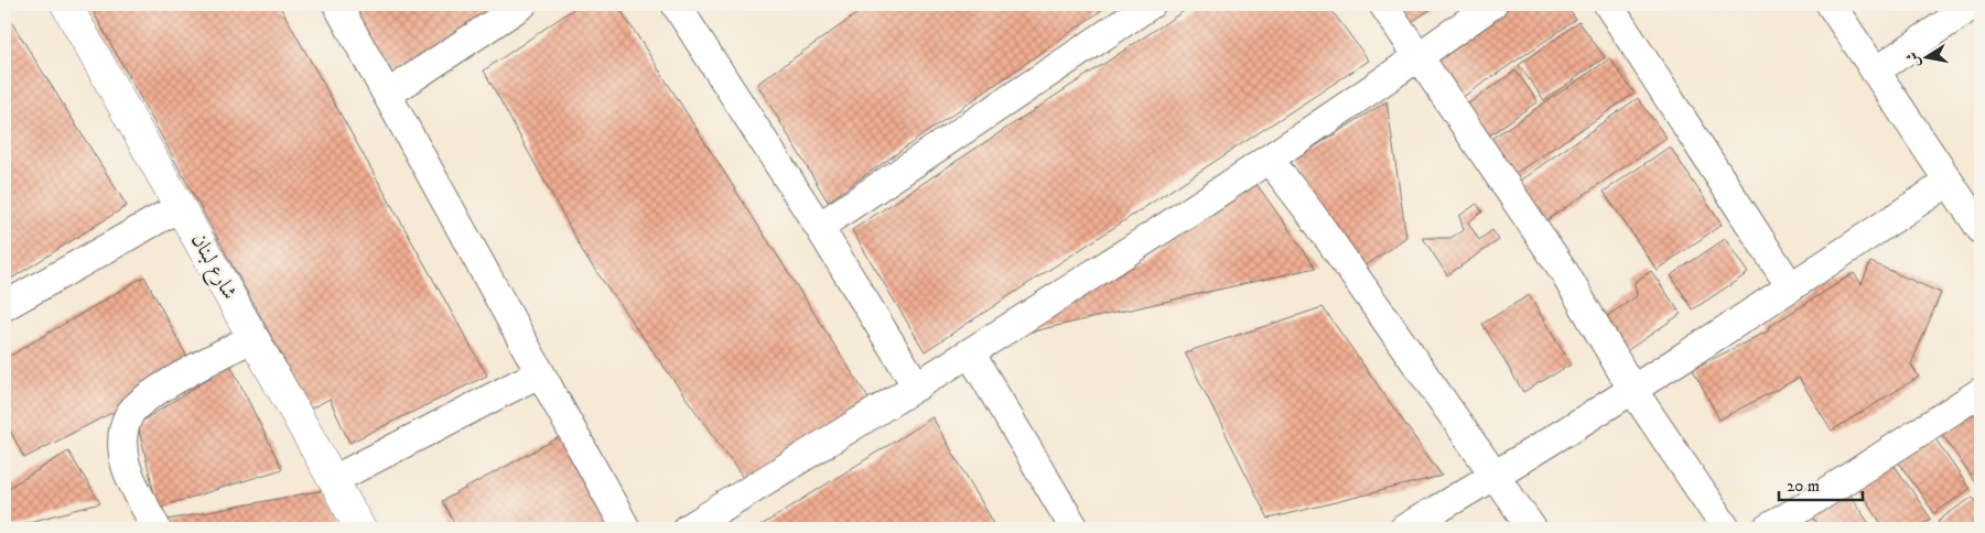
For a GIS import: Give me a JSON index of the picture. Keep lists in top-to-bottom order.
{
  "streets": {
    "street": ["شارع لبنان"]
  },
  "scale_bar": "20 m",
  "north": "left"
}
